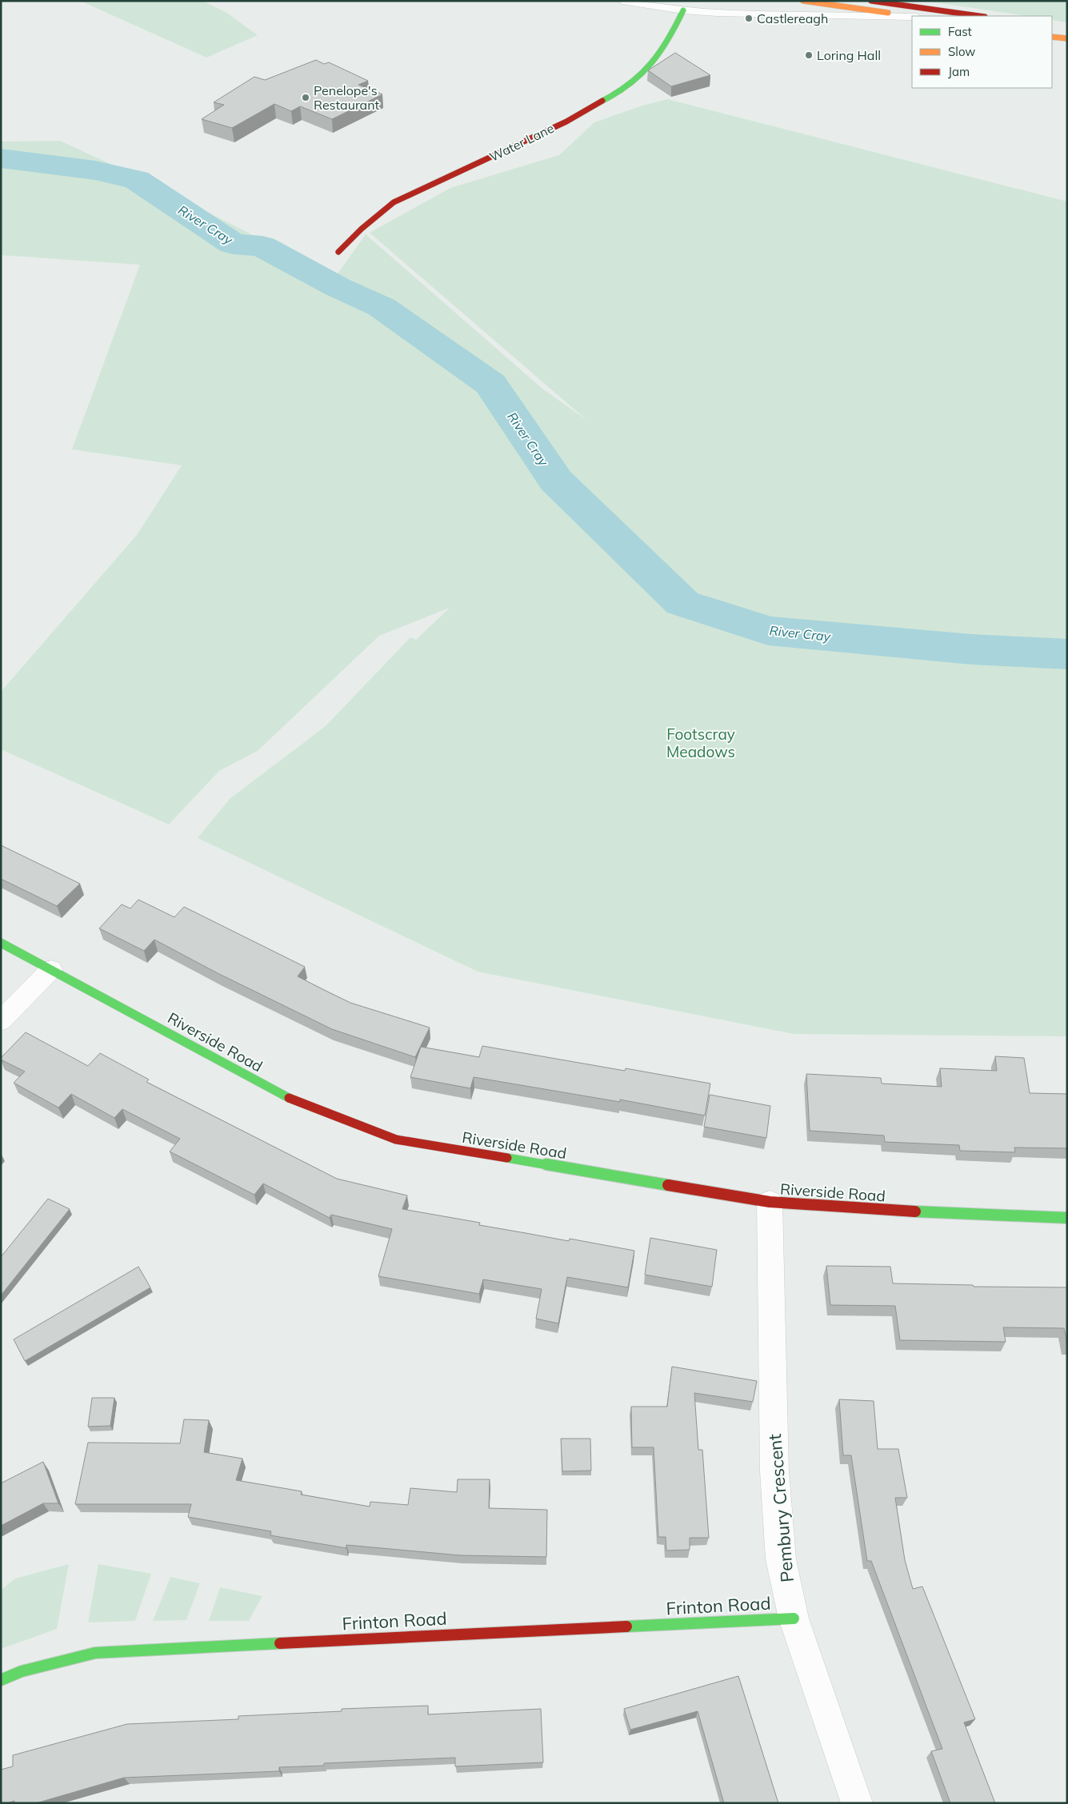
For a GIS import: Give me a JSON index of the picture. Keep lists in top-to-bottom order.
{
  "streets": {
    "street": [
      "Water Lane",
      "Riverside Road",
      "Pembury Crescent",
      "Frinton Road"
    ]
  },
  "crossings": [
    ["Riverside Road", "Pembury Crescent"],
    ["Pembury Crescent", "Frinton Road"]
  ],
  "water": ["River Cray"],
  "parks": ["Footscray Meadows"],
  "places": ["Castlereagh", "Loring Hall", "Penelope's Restaurant"],
  "legend": ["Fast", "Slow", "Jam"]
}
